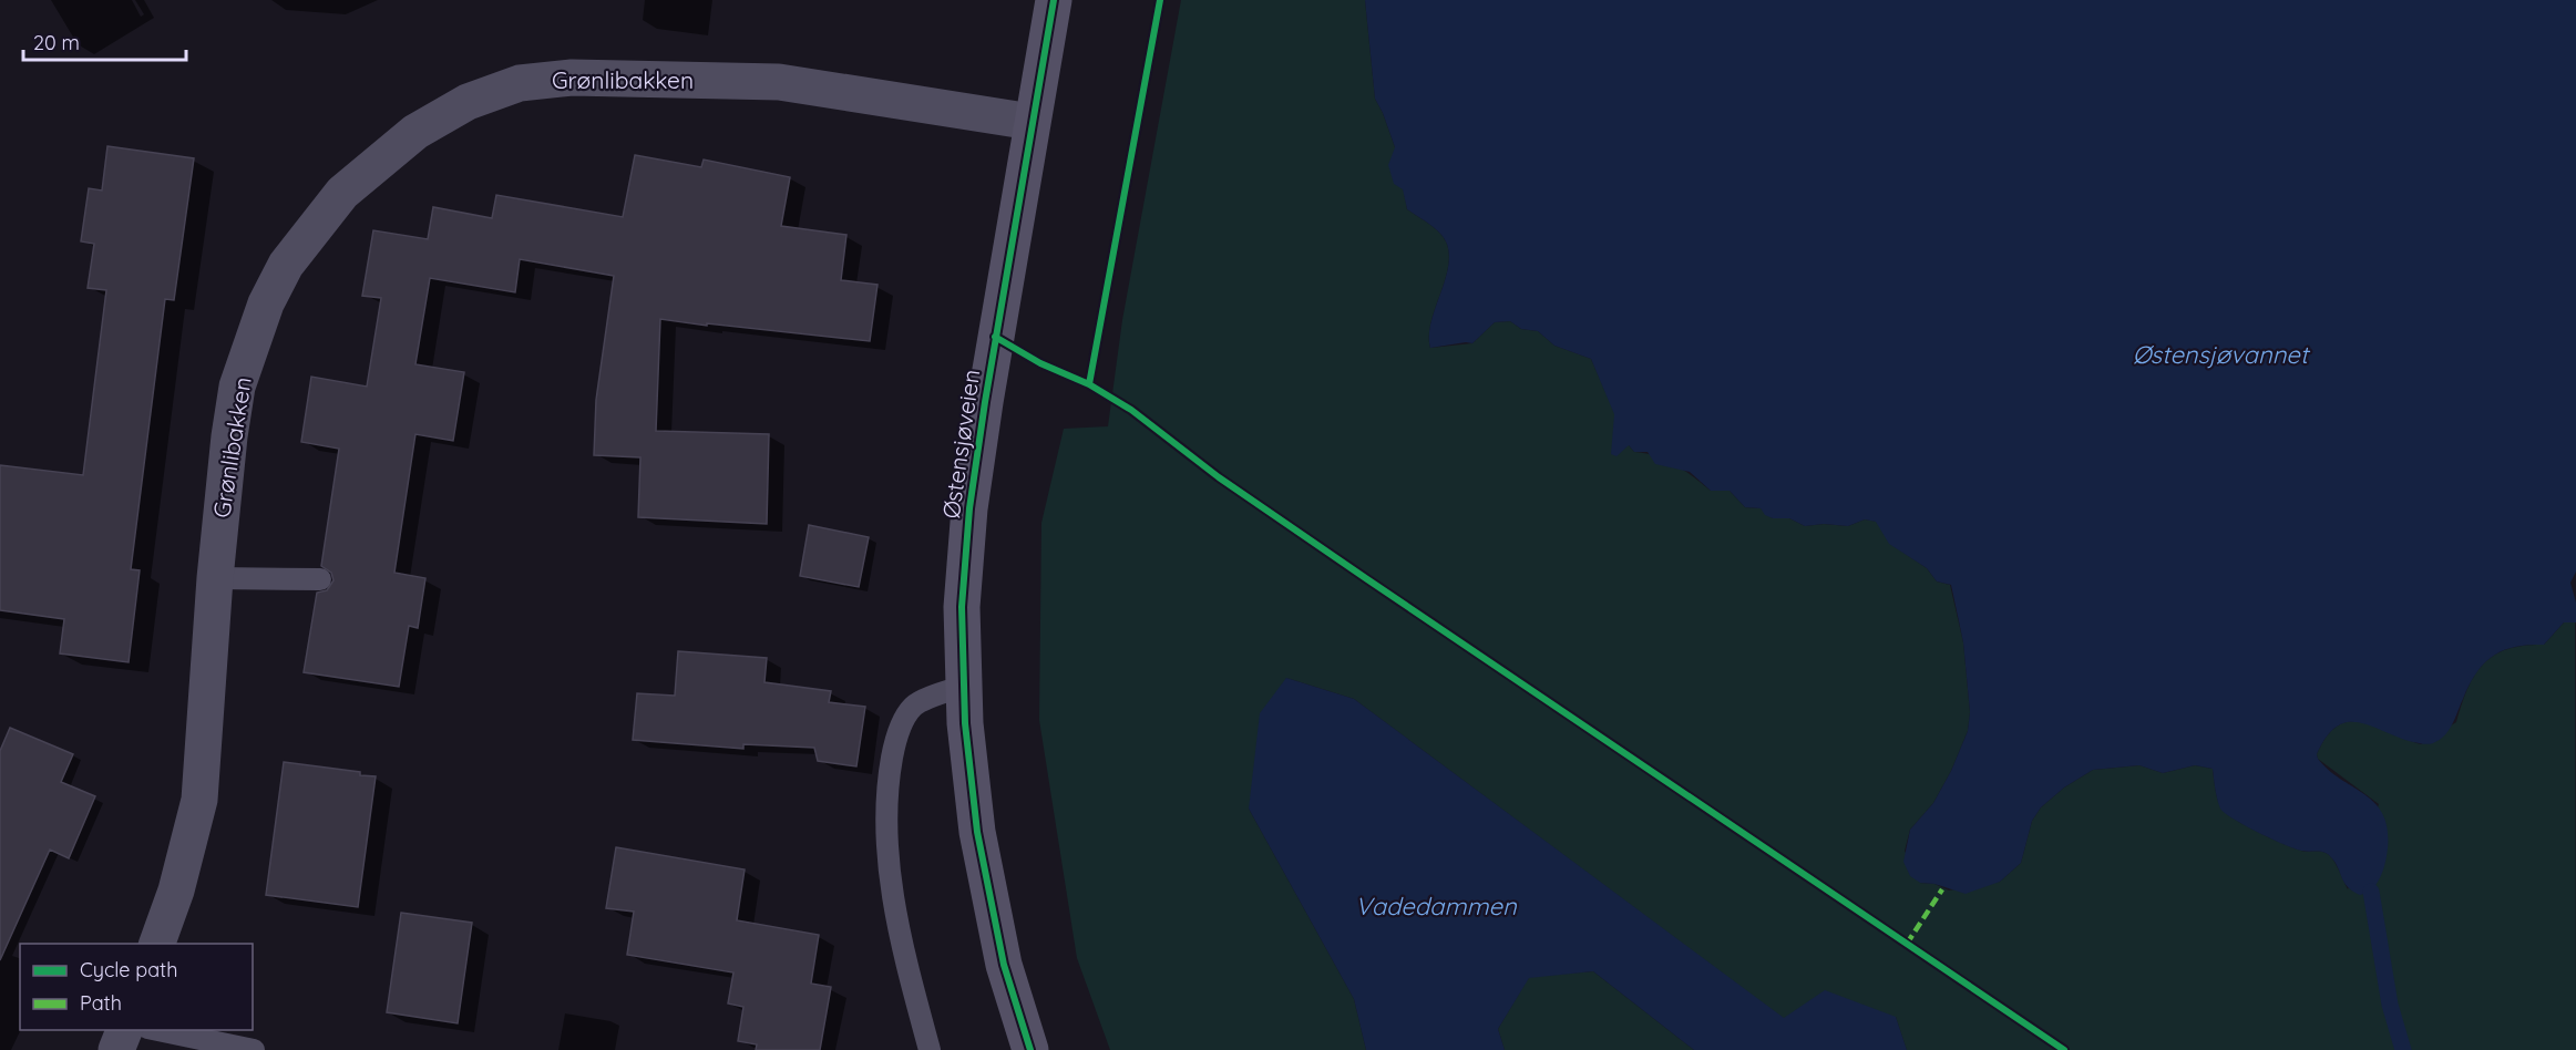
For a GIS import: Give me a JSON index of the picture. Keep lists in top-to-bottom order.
{
  "streets": {
    "main road": ["Østensjøveien"],
    "street": ["Grønlibakken"]
  },
  "crossings": [
    ["Grønlibakken", "Østensjøveien"]
  ],
  "water": ["Østensjøvannet", "Vadedammen"],
  "legend": ["Cycle path", "Path"],
  "scale_bar": "20 m"
}
